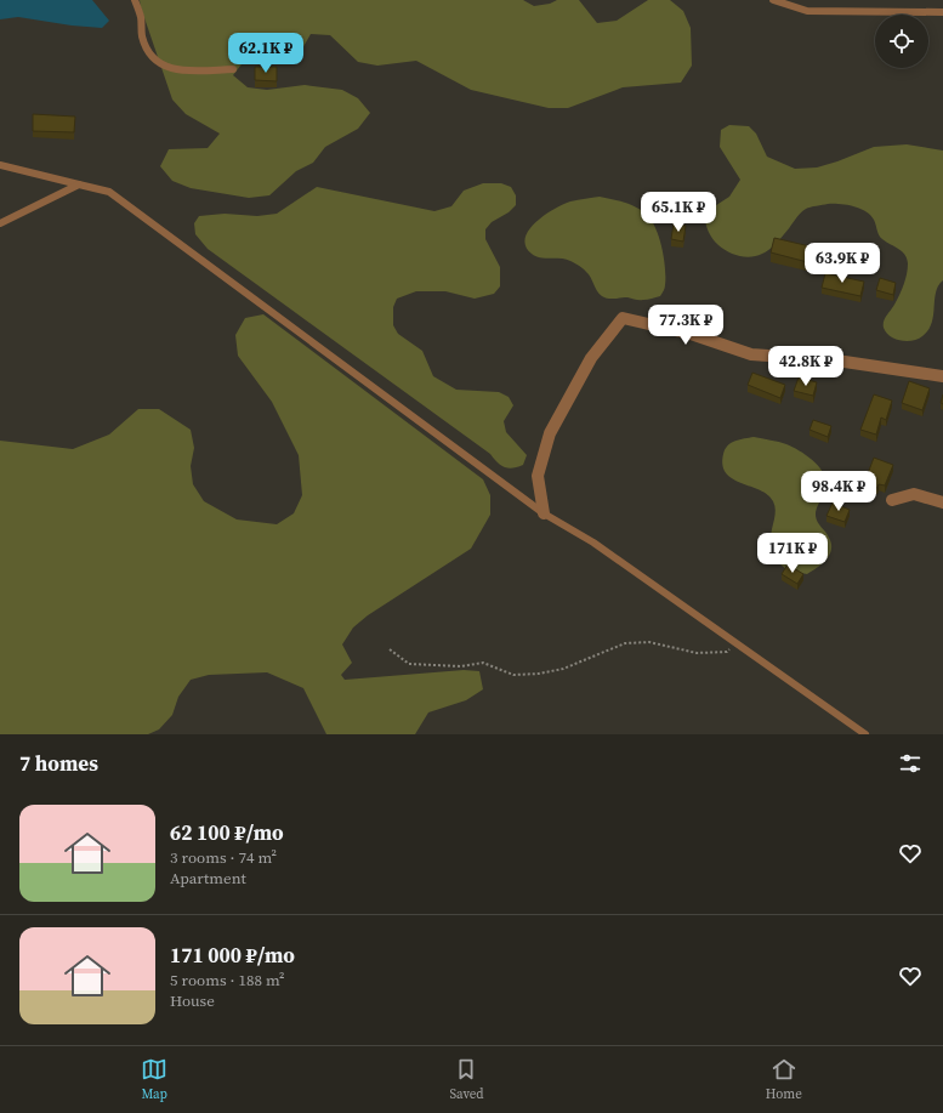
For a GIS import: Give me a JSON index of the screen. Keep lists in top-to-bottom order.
{
  "page": {
    "price": [
      "62.1K ₽",
      "65.1K ₽",
      "63.9K ₽",
      "77.3K ₽",
      "42.8K ₽",
      "98.4K ₽",
      "171K ₽"
    ],
    "heading": "7 homes",
    "list": [
      {
        "name": "62 100 ₽/mo",
        "note": "3 rooms · 74 m² · Apartment"
      },
      {
        "name": "171 000 ₽/mo",
        "note": "5 rooms · 188 m² · House"
      }
    ],
    "tabs": ["Map", "Saved", "Home"]
  }
}
